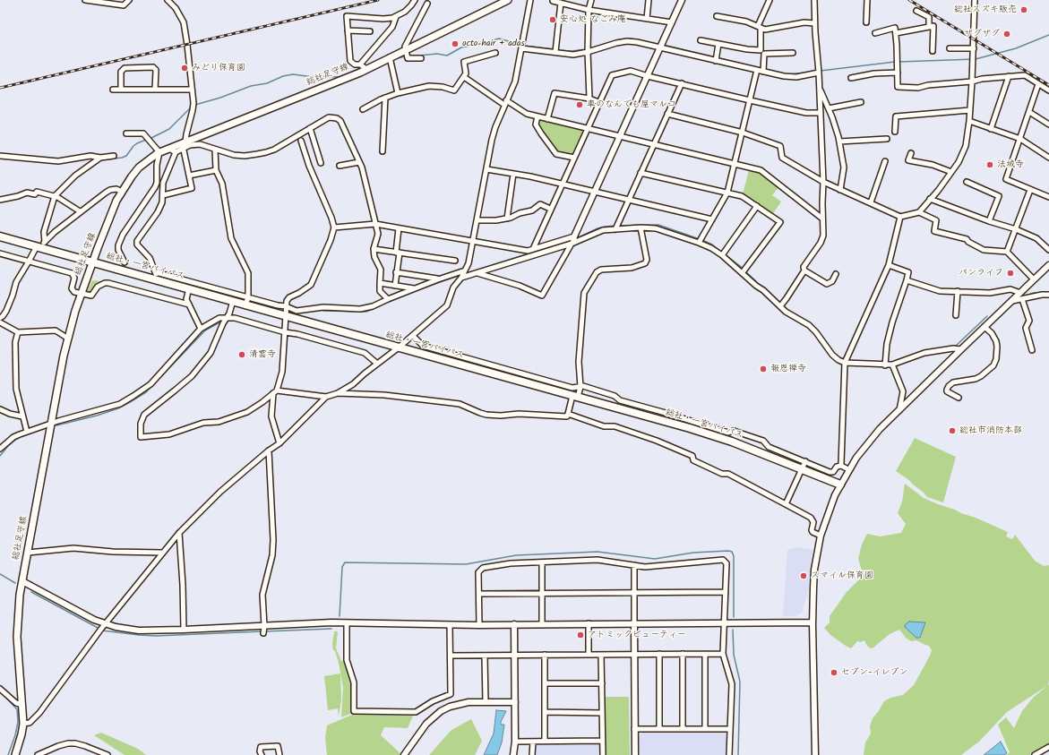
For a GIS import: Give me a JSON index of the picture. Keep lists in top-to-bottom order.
{
  "streets": {
    "highway": ["総社・一宮バイパス"],
    "main road": ["総社足守線"]
  },
  "crossings": [
    ["総社足守線", "総社・一宮バイパス"]
  ],
  "places": [
    "総社スズキ販売",
    "安心処 なごみ庵",
    "ザグザグ",
    "octo hair + adas",
    "みどり保育園",
    "車のなんでも屋マルコ",
    "法城寺",
    "パンライフ",
    "清雲寺",
    "報恩禅寺",
    "総社市消防本部",
    "スマイル保育園",
    "アトミックビューティー",
    "セブン-イレブン"
  ]
}
